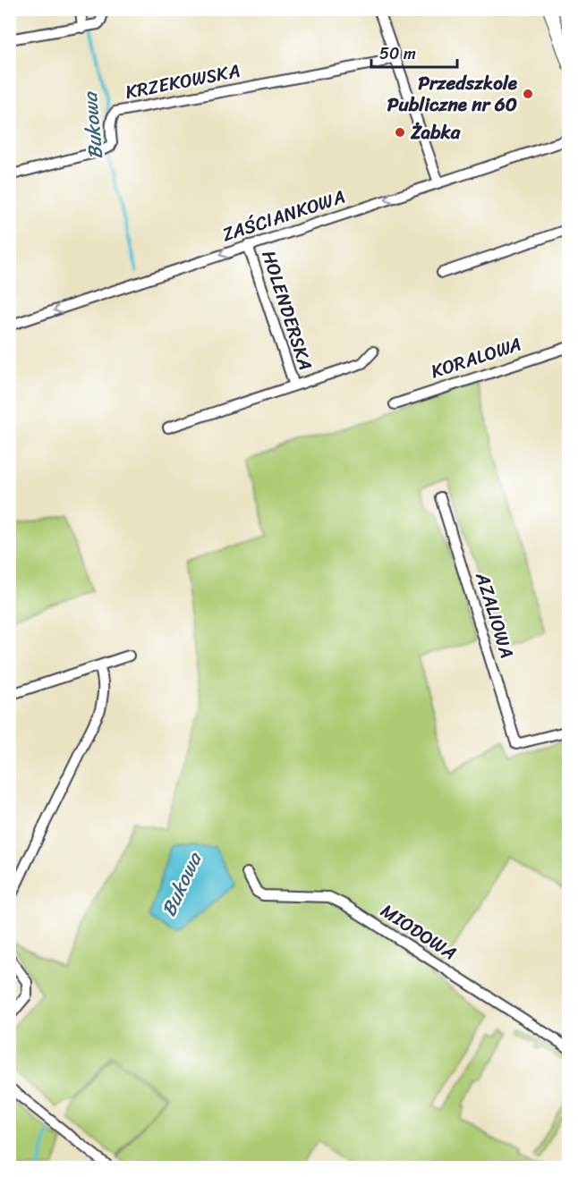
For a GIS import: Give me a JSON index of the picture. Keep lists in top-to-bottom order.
{
  "streets": {
    "street": [
      "KRZEKOWSKA",
      "ZAŚCIANKOWA",
      "HOLENDERSKA",
      "KORALOWA",
      "AZALIOWA",
      "MIODOWA"
    ]
  },
  "crossings": [
    ["ZAŚCIANKOWA", "HOLENDERSKA"]
  ],
  "one_way": ["ZAŚCIANKOWA"],
  "water": ["Bukowa"],
  "places": ["Przedszkole Publiczne nr 60", "Żabka"],
  "scale_bar": "50 m"
}
